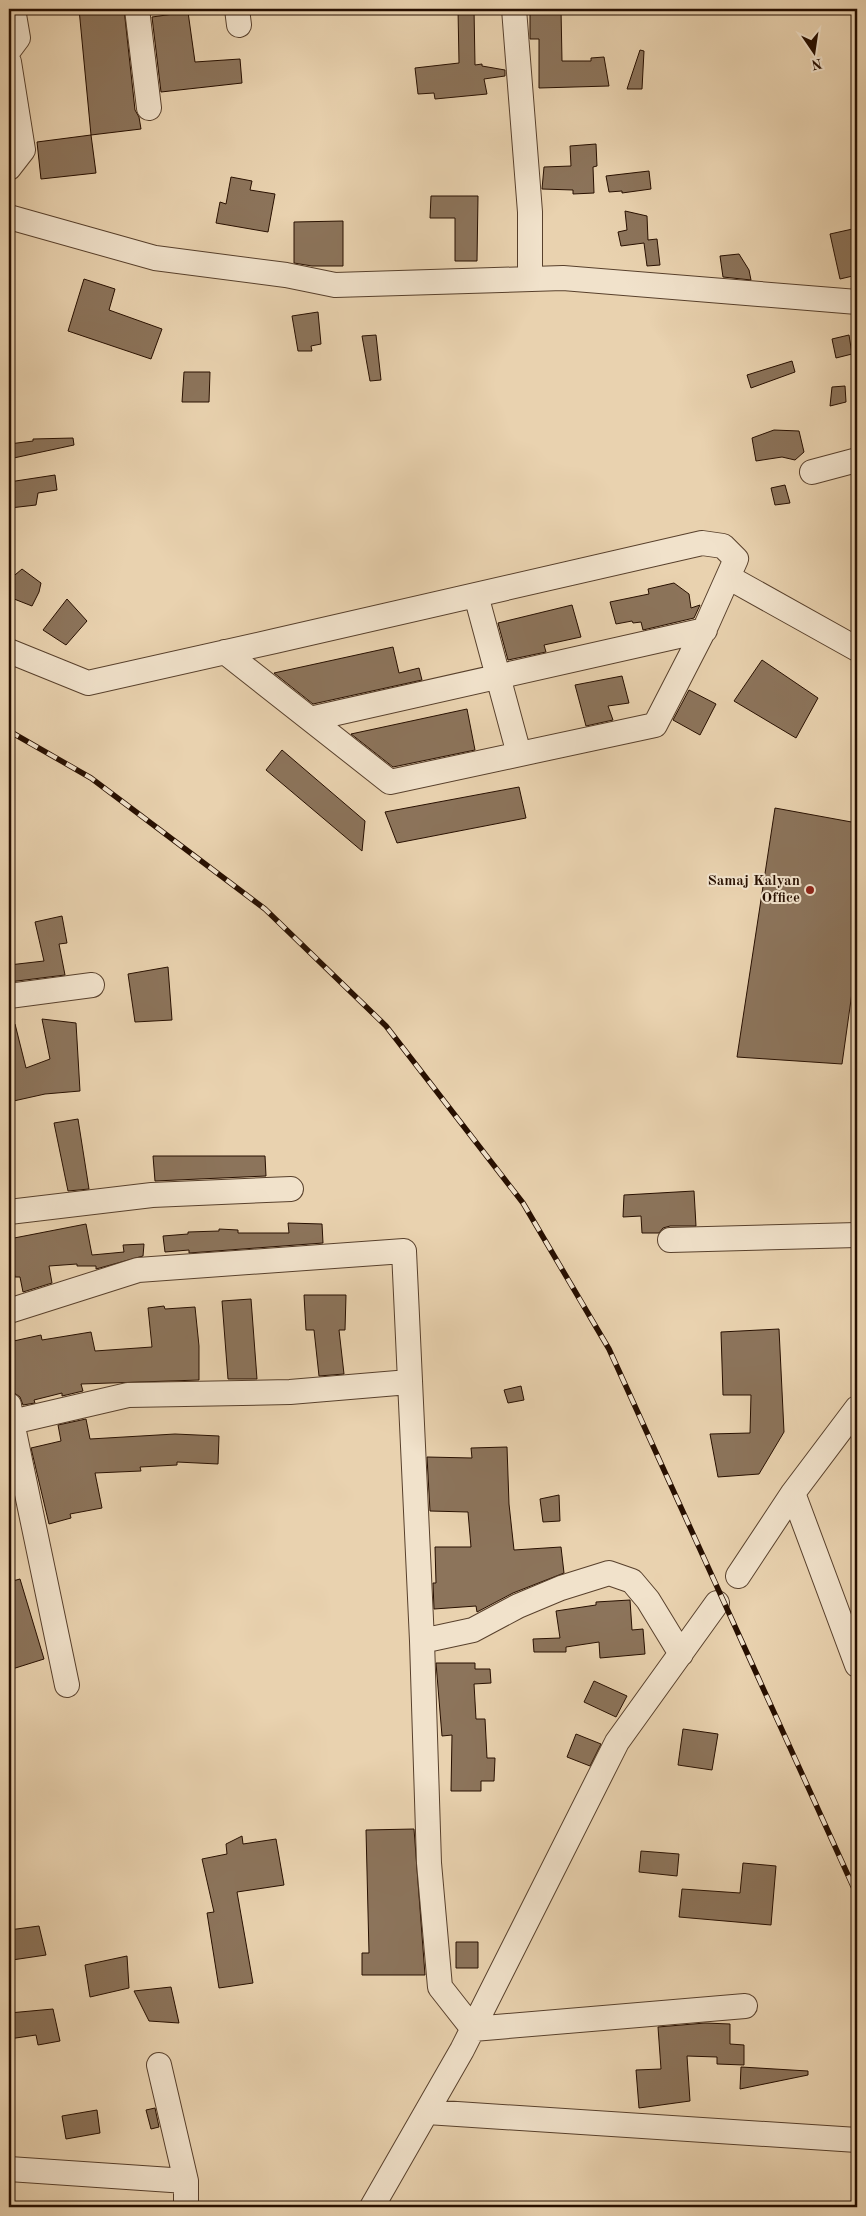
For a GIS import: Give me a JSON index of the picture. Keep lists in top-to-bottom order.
{
  "places": ["Samaj Kalyan Office"],
  "north": "bottom"
}
